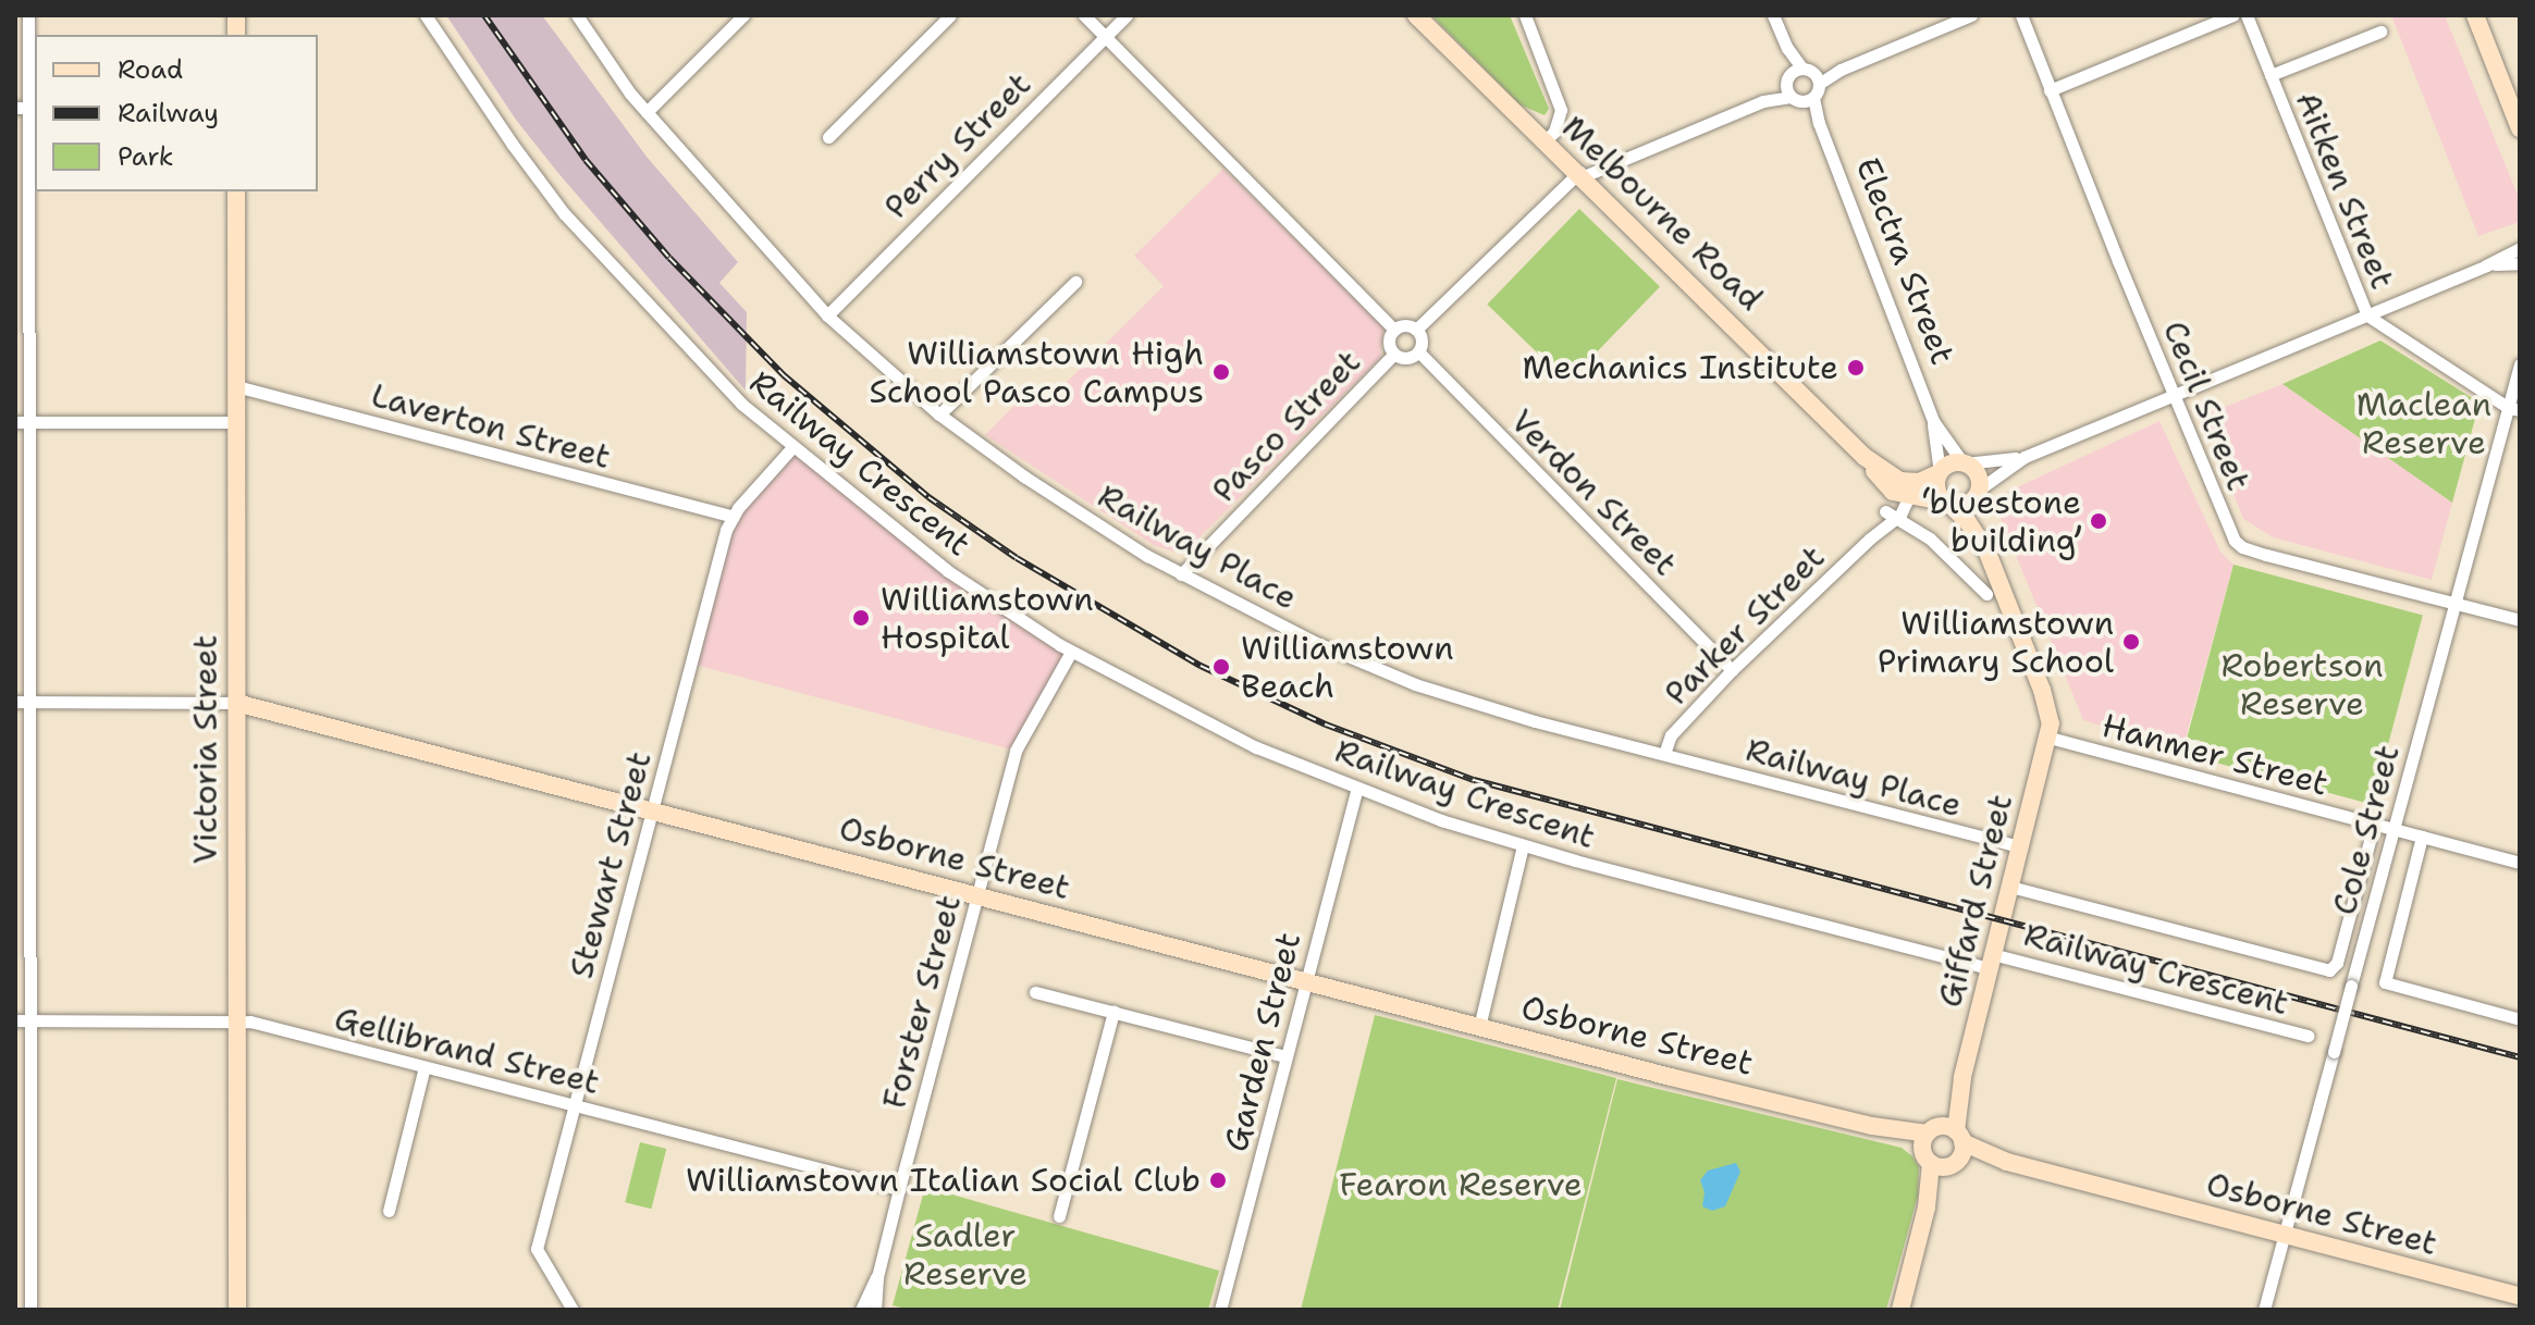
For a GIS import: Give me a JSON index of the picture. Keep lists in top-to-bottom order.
{
  "streets": {
    "street": [
      "Perry Street",
      "Aitken Street",
      "Melbourne Road",
      "Electra Street",
      "Cecil Street",
      "Laverton Street",
      "Pasco Street",
      "Railway Crescent",
      "Verdon Street",
      "Railway Place",
      "Parker Street",
      "Victoria Street",
      "Hanmer Street",
      "Cole Street",
      "Osborne Street",
      "Stewart Street",
      "Giffard Street",
      "Forster Street",
      "Garden Street",
      "Gellibrand Street"
    ]
  },
  "crossings": [
    ["Perry Street", "Railway Place"],
    ["Aitken Street", "Cole Street"],
    ["Melbourne Road", "Parker Street"],
    ["Cecil Street", "Cole Street"],
    ["Laverton Street", "Victoria Street"],
    ["Laverton Street", "Stewart Street"],
    ["Pasco Street", "Verdon Street"],
    ["Pasco Street", "Railway Place"],
    ["Railway Crescent", "Stewart Street"],
    ["Railway Crescent", "Giffard Street"],
    ["Railway Crescent", "Forster Street"],
    ["Railway Crescent", "Garden Street"],
    ["Verdon Street", "Parker Street"],
    ["Railway Place", "Parker Street"],
    ["Railway Place", "Giffard Street"],
    ["Victoria Street", "Osborne Street"],
    ["Victoria Street", "Gellibrand Street"],
    ["Hanmer Street", "Cole Street"],
    ["Hanmer Street", "Giffard Street"],
    ["Cole Street", "Osborne Street"],
    ["Osborne Street", "Stewart Street"],
    ["Osborne Street", "Giffard Street"],
    ["Osborne Street", "Forster Street"],
    ["Osborne Street", "Garden Street"],
    ["Stewart Street", "Gellibrand Street"],
    ["Forster Street", "Gellibrand Street"]
  ],
  "parks": [
    "Maclean Reserve",
    "Robertson Reserve",
    "Fearon Reserve",
    "Sadler Reserve"
  ],
  "places": [
    "Mechanics Institute",
    "Williamstown High School Pasco Campus",
    "‘bluestone building’",
    "Williamstown Hospital",
    "Williamstown Primary School",
    "Williamstown Beach",
    "Williamstown Italian Social Club"
  ],
  "legend": ["Road", "Railway", "Park"]
}
